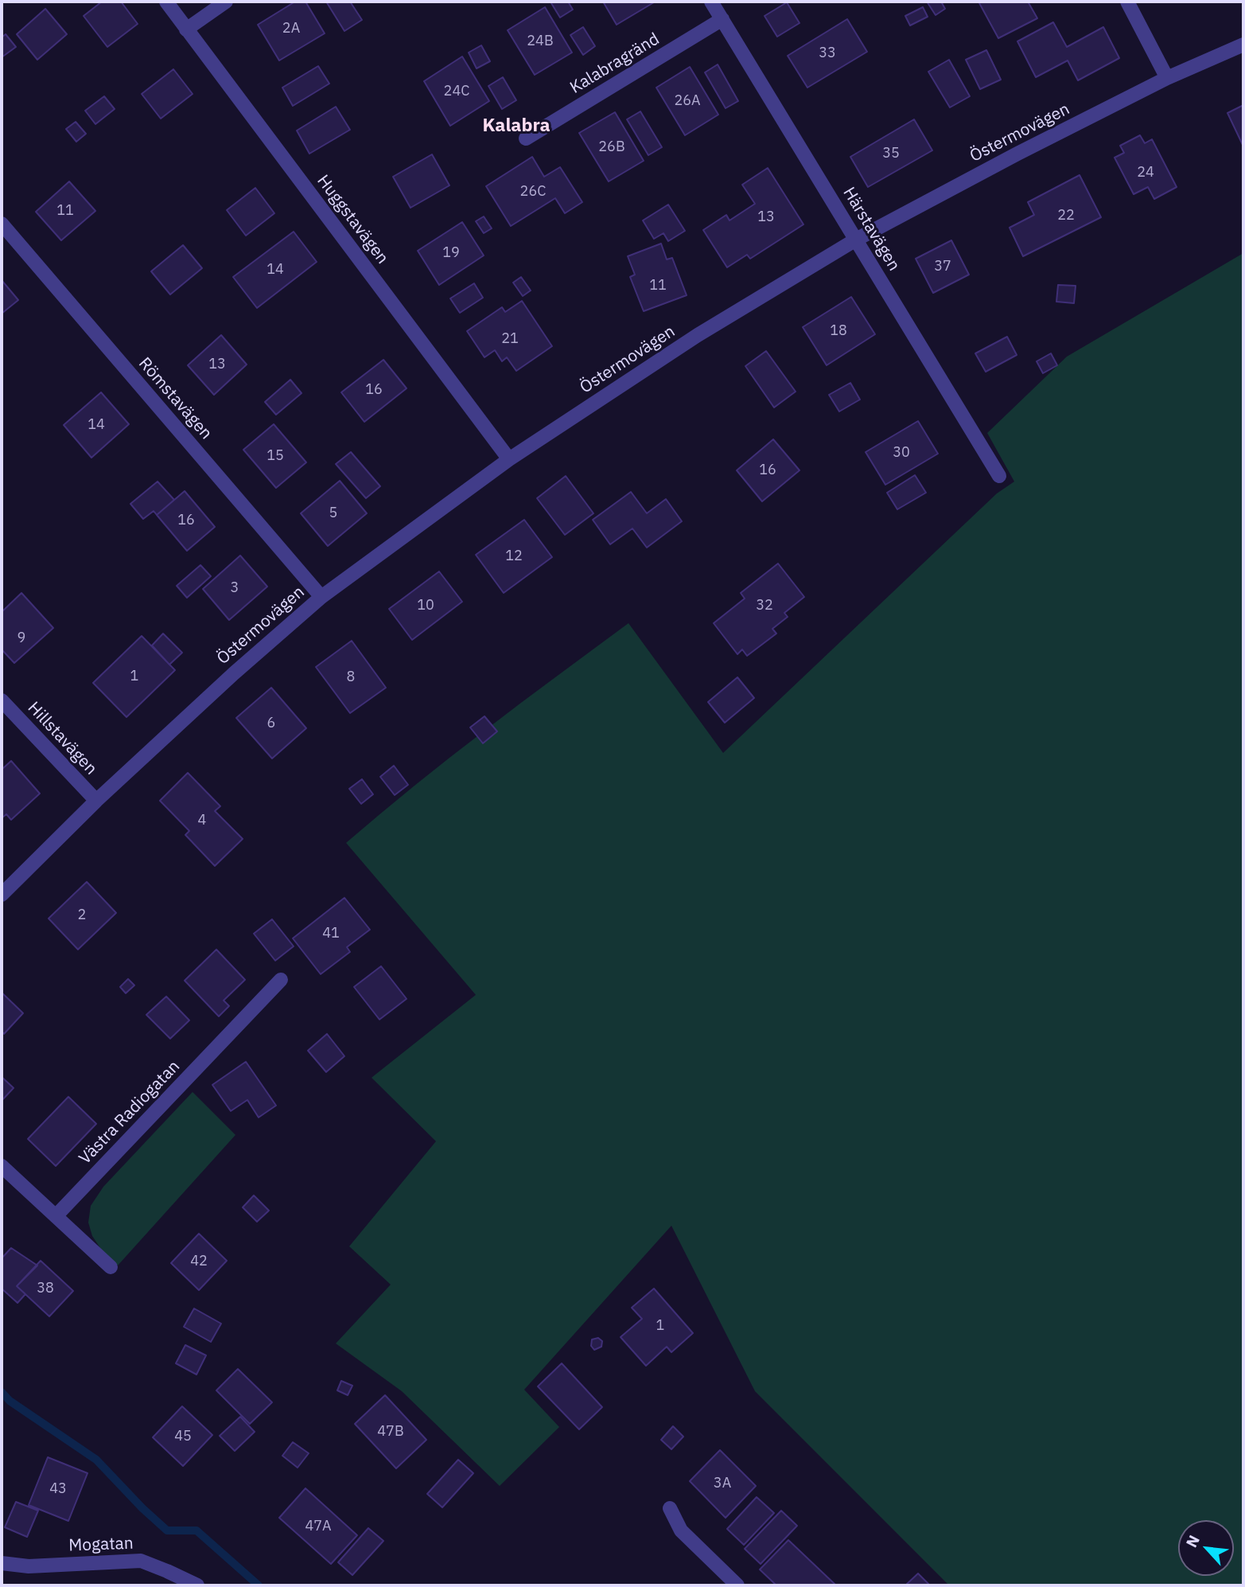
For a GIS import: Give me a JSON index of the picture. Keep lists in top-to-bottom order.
{
  "streets": {
    "street": [
      "Kalabragränd",
      "Östermovägen",
      "Huggstavägen",
      "Härstavägen",
      "Römstavägen",
      "Hillstavägen",
      "Västra Radiogatan",
      "Mogatan"
    ]
  },
  "crossings": [
    ["Kalabragränd", "Härstavägen"],
    ["Östermovägen", "Huggstavägen"],
    ["Östermovägen", "Härstavägen"],
    ["Östermovägen", "Römstavägen"],
    ["Östermovägen", "Hillstavägen"]
  ],
  "districts": ["Kalabra"],
  "house_numbers": [
    "2A",
    "24B",
    "33",
    "24C",
    "26A",
    "26B",
    "35",
    "24",
    "26C",
    "11",
    "22",
    "13",
    "19",
    "37",
    "14",
    "11",
    "18",
    "21",
    "13",
    "16",
    "14",
    "30",
    "15",
    "16",
    "5",
    "16",
    "12",
    "3",
    "10",
    "32",
    "9",
    "1",
    "8",
    "6",
    "4",
    "2",
    "41",
    "42",
    "38",
    "1",
    "47B",
    "45",
    "3A",
    "43",
    "47A"
  ],
  "north": "top left"
}
